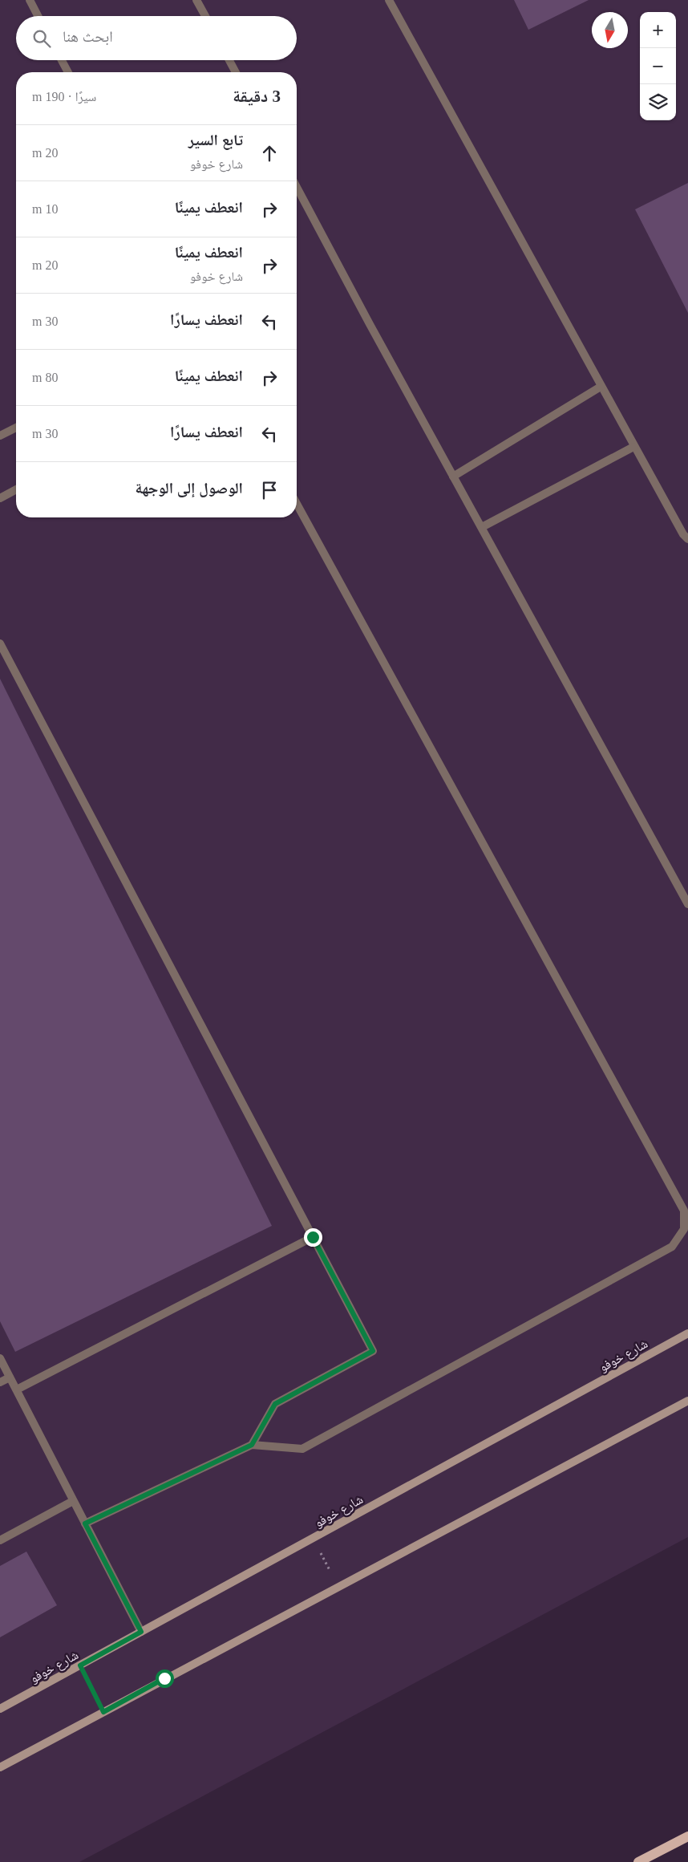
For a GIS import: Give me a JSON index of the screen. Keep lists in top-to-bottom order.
{
  "streets": {
    "street": ["شارع خوفو"]
  },
  "north": "bottom",
  "page": {
    "map_buttons": ["+", "−"],
    "search": "ابحث هنا",
    "heading": ["3 دقيقة", "سيرًا · 190 m"],
    "list": [
      ["تابع السير", "شارع خوفو", "20 m"],
      ["انعطف يمينًا", "10 m"],
      ["انعطف يمينًا", "شارع خوفو", "20 m"],
      ["انعطف يسارًا", "30 m"],
      ["انعطف يمينًا", "80 m"],
      ["انعطف يسارًا", "30 m"],
      "الوصول إلى الوجهة"
    ]
  }
}
